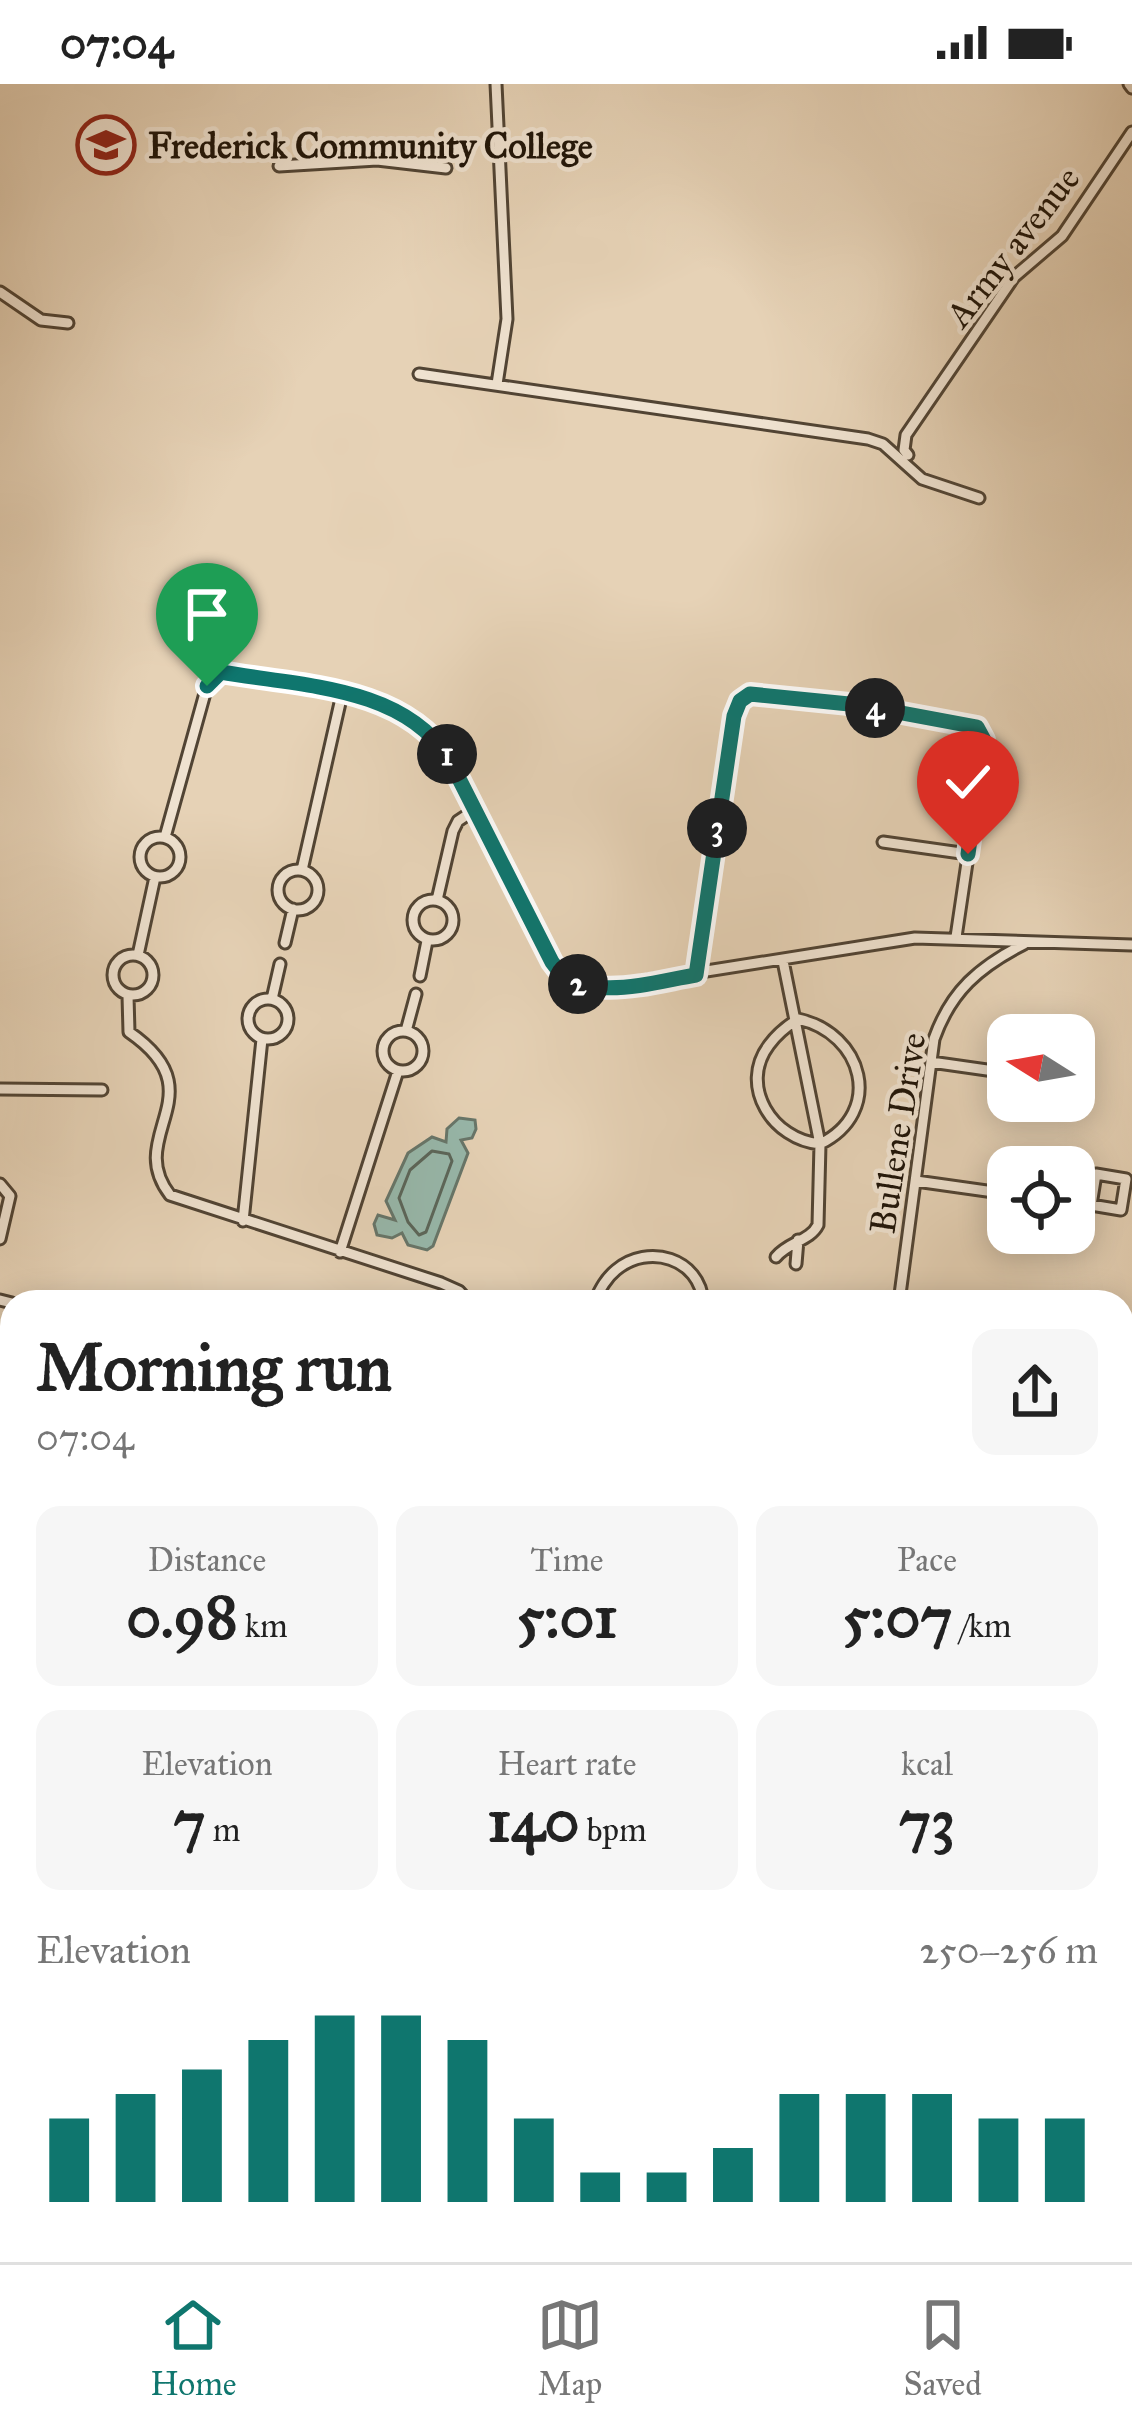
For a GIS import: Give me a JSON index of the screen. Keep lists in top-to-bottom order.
{
  "streets": {
    "street": ["Army avenue", "Bullene Drive"]
  },
  "places": {
    "school or university": ["Frederick Community College"]
  },
  "north": "left",
  "page": {
    "status": "07:04",
    "pins": [
      "4",
      "1",
      "3",
      "2"
    ],
    "heading": ["Morning run", "07:04"],
    "stats": [
      ["Distance", "0.98 km"],
      ["Time", "5:01"],
      ["Pace", "5:07 /km"],
      ["Elevation", "7 m"],
      ["Heart rate", "140 bpm"],
      ["kcal", "73"]
    ],
    "chart": ["Elevation", "250–256 m"],
    "tabs": ["Home", "Map", "Saved"]
  }
}
